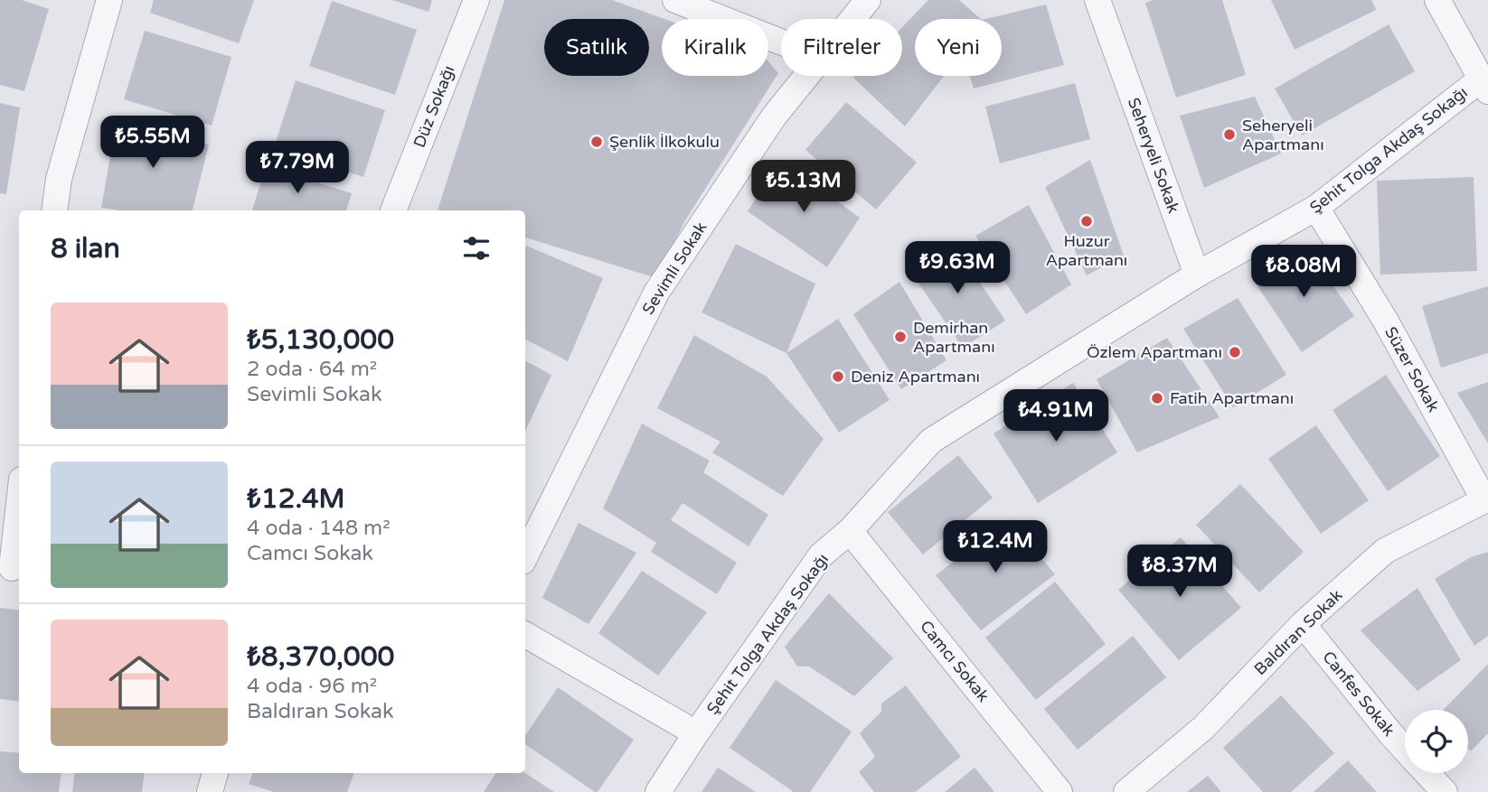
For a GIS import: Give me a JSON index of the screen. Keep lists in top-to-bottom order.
{
  "streets": {
    "street": [
      "Düz Sokağı",
      "Şehit Tolga Akdaş Sokağı",
      "Seheryeli Sokak",
      "Sevimli Sokak",
      "Süzer Sokak",
      "Baldıran Sokak",
      "Camcı Sokak",
      "Canfes Sokak"
    ]
  },
  "crossings": [
    ["Şehit Tolga Akdaş Sokağı", "Seheryeli Sokak"],
    ["Şehit Tolga Akdaş Sokağı", "Süzer Sokak"],
    ["Şehit Tolga Akdaş Sokağı", "Camcı Sokak"],
    ["Süzer Sokak", "Baldıran Sokak"],
    ["Baldıran Sokak", "Canfes Sokak"]
  ],
  "places": [
    "Seheryeli Apartmanı",
    "Şenlik İlkokulu",
    "Huzur Apartmanı",
    "Demirhan Apartmanı",
    "Özlem Apartmanı",
    "Deniz Apartmanı",
    "Fatih Apartmanı"
  ],
  "page": {
    "chip": [
      "Satılık",
      "Kiralık",
      "Filtreler",
      "Yeni"
    ],
    "price": [
      "₺5.55M",
      "₺7.79M",
      "₺5.13M",
      "₺9.63M",
      "₺8.08M",
      "₺4.91M",
      "₺12.4M",
      "₺8.37M"
    ],
    "heading": "8 ilan",
    "list": [
      {
        "name": "₺5,130,000",
        "note": "2 oda · 64 m² · Sevimli Sokak"
      },
      {
        "name": "₺12.4M",
        "note": "4 oda · 148 m² · Camcı Sokak"
      },
      {
        "name": "₺8,370,000",
        "note": "4 oda · 96 m² · Baldıran Sokak"
      }
    ]
  }
}
